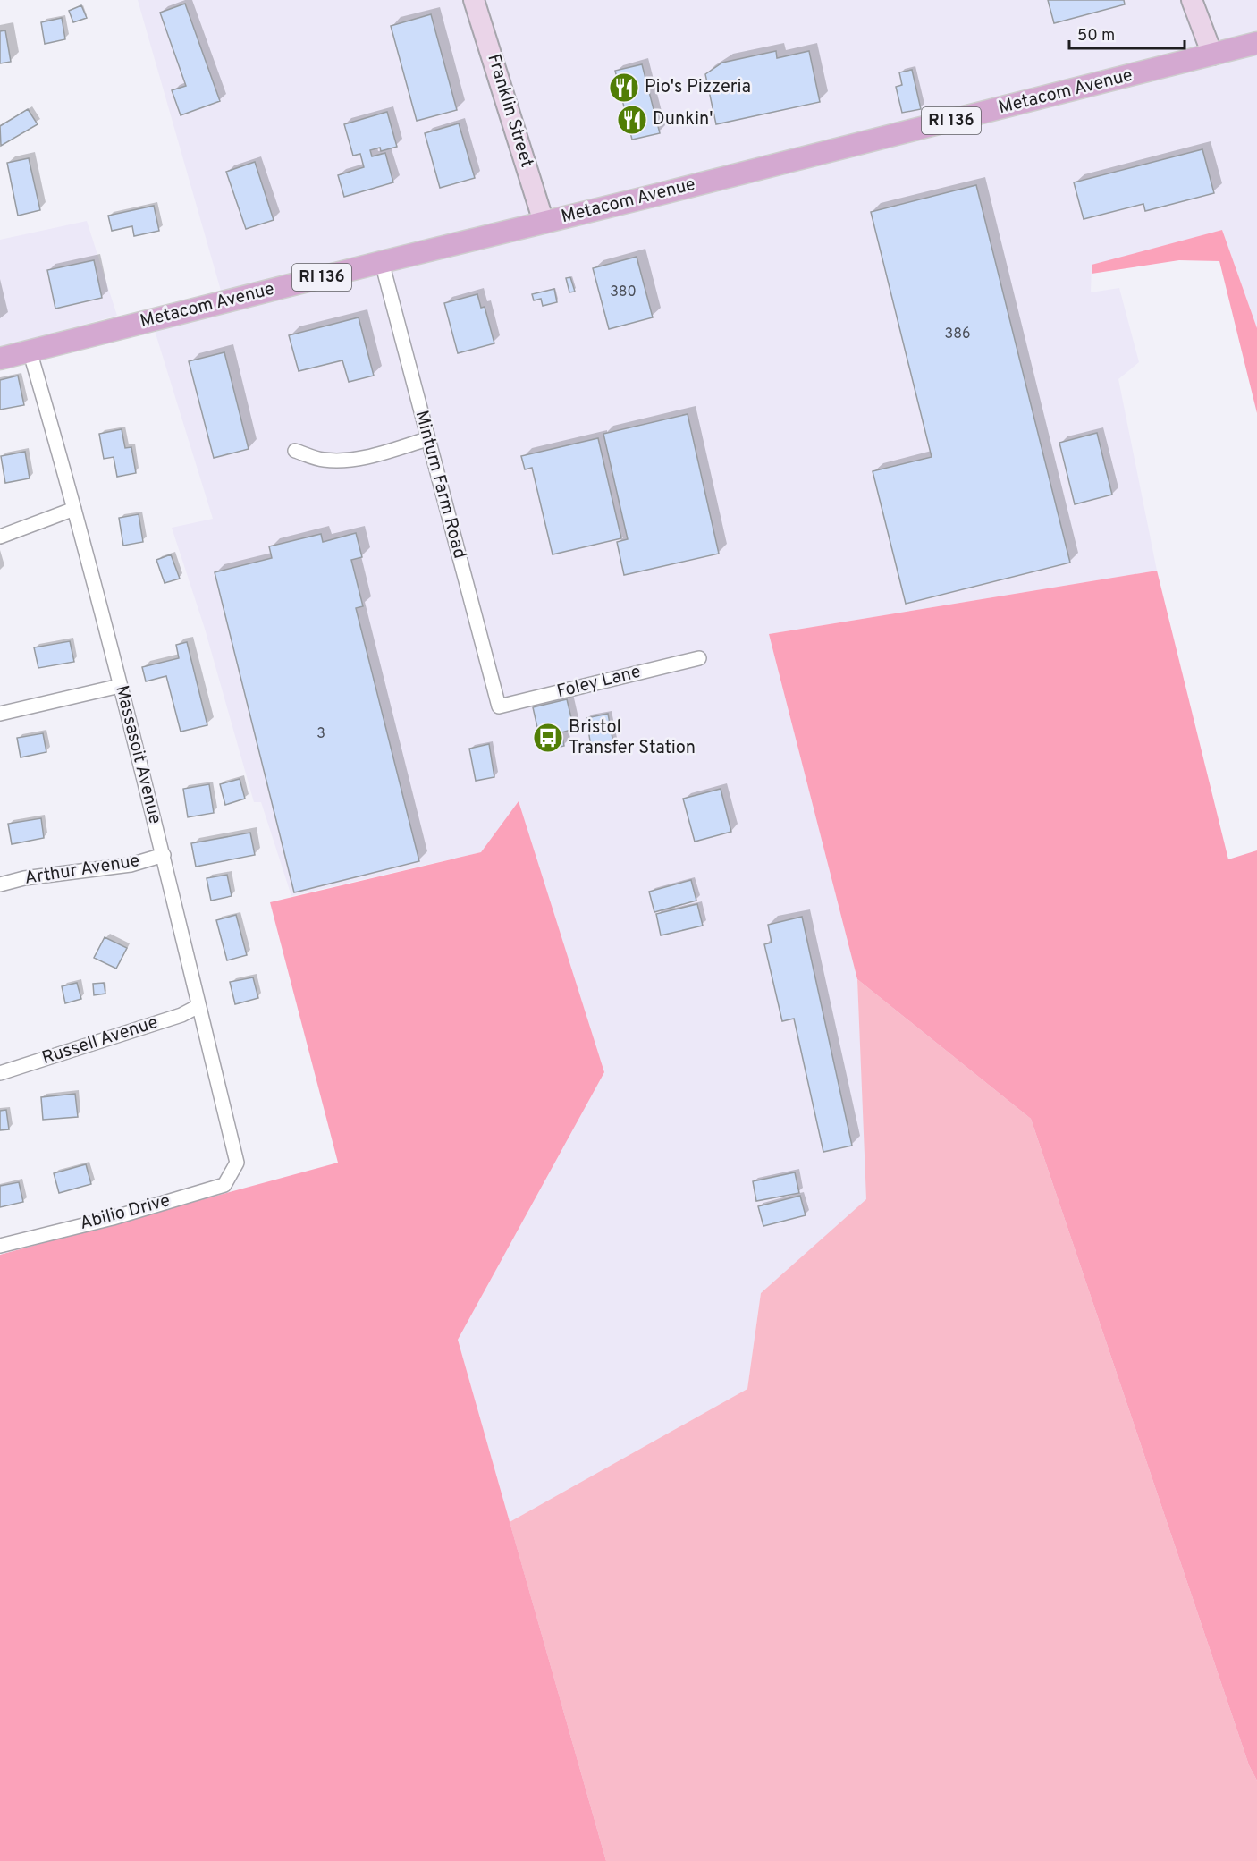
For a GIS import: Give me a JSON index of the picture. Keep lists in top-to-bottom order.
{
  "streets": {
    "main road": ["Metacom Avenue", "RI 136"],
    "street": [
      "Franklin Street",
      "Minturn Farm Road",
      "Foley Lane",
      "Massasoit Avenue",
      "Arthur Avenue",
      "Russell Avenue",
      "Abilio Drive"
    ]
  },
  "crossings": [
    ["Metacom Avenue", "Franklin Street"],
    ["Metacom Avenue", "Minturn Farm Road"],
    ["Metacom Avenue", "Massasoit Avenue"],
    ["Minturn Farm Road", "Foley Lane"],
    ["Massasoit Avenue", "Arthur Avenue"],
    ["Massasoit Avenue", "Russell Avenue"],
    ["Massasoit Avenue", "Abilio Drive"]
  ],
  "places": {
    "restaurant": ["Pio's Pizzeria", "Dunkin'"],
    "bus stop": ["Bristol Transfer Station"]
  },
  "house_numbers": ["380", "386", "3"],
  "scale_bar": "50 m"
}
